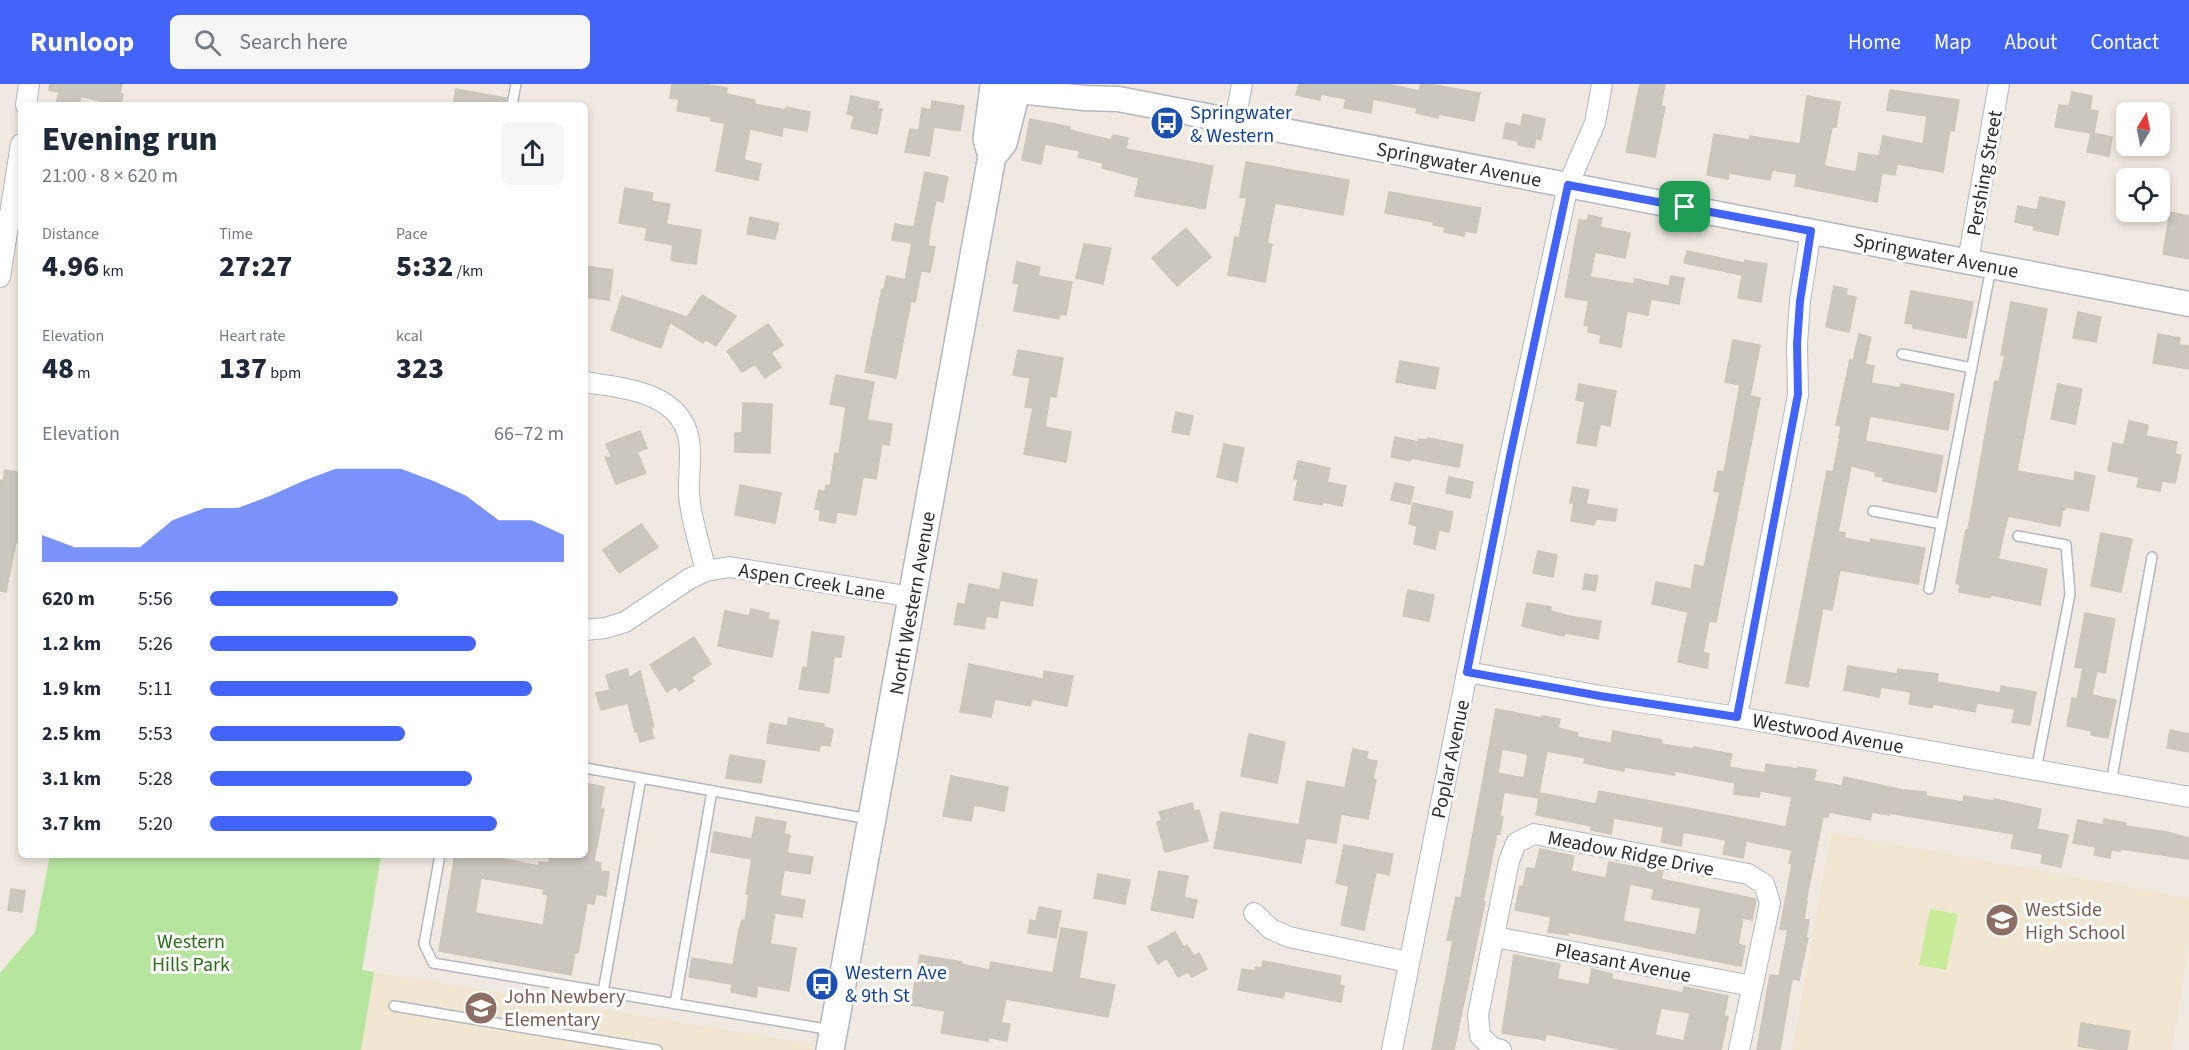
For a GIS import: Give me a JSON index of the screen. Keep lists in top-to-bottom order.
{
  "streets": {
    "main road": ["North Western Avenue"],
    "street": [
      "Springwater Avenue",
      "Pershing Street",
      "Aspen Creek Lane",
      "Westwood Avenue",
      "Poplar Avenue",
      "Meadow Ridge Drive",
      "Pleasant Avenue"
    ]
  },
  "crossings": [
    ["Springwater Avenue", "Pershing Street"],
    ["Springwater Avenue", "North Western Avenue"],
    ["Springwater Avenue", "Poplar Avenue"],
    ["Aspen Creek Lane", "North Western Avenue"],
    ["Westwood Avenue", "Poplar Avenue"],
    ["Meadow Ridge Drive", "Pleasant Avenue"]
  ],
  "parks": ["Western Hills Park"],
  "places": {
    "bus stop": ["Springwater & Western", "Western Ave & 9th St"],
    "school or university": ["WestSide High School", "John Newbery Elementary"]
  },
  "north": "top",
  "page": {
    "header": "Runloop",
    "search": "Search here",
    "nav": [
      "Home",
      "Map",
      "About",
      "Contact"
    ],
    "heading": ["Evening run", "21:00 · 8 × 620 m"],
    "stats": [
      ["Distance", "4.96 km"],
      ["Time", "27:27"],
      ["Pace", "5:32 /km"],
      ["Elevation", "48 m"],
      ["Heart rate", "137 bpm"],
      ["kcal", "323"]
    ],
    "chart": ["Elevation", "66–72 m"],
    "list": [
      {
        "name": "620 m",
        "note": "5:56"
      },
      {
        "name": "1.2 km",
        "note": "5:26"
      },
      {
        "name": "1.9 km",
        "note": "5:11"
      },
      {
        "name": "2.5 km",
        "note": "5:53"
      },
      {
        "name": "3.1 km",
        "note": "5:28"
      },
      {
        "name": "3.7 km",
        "note": "5:20"
      }
    ]
  }
}
